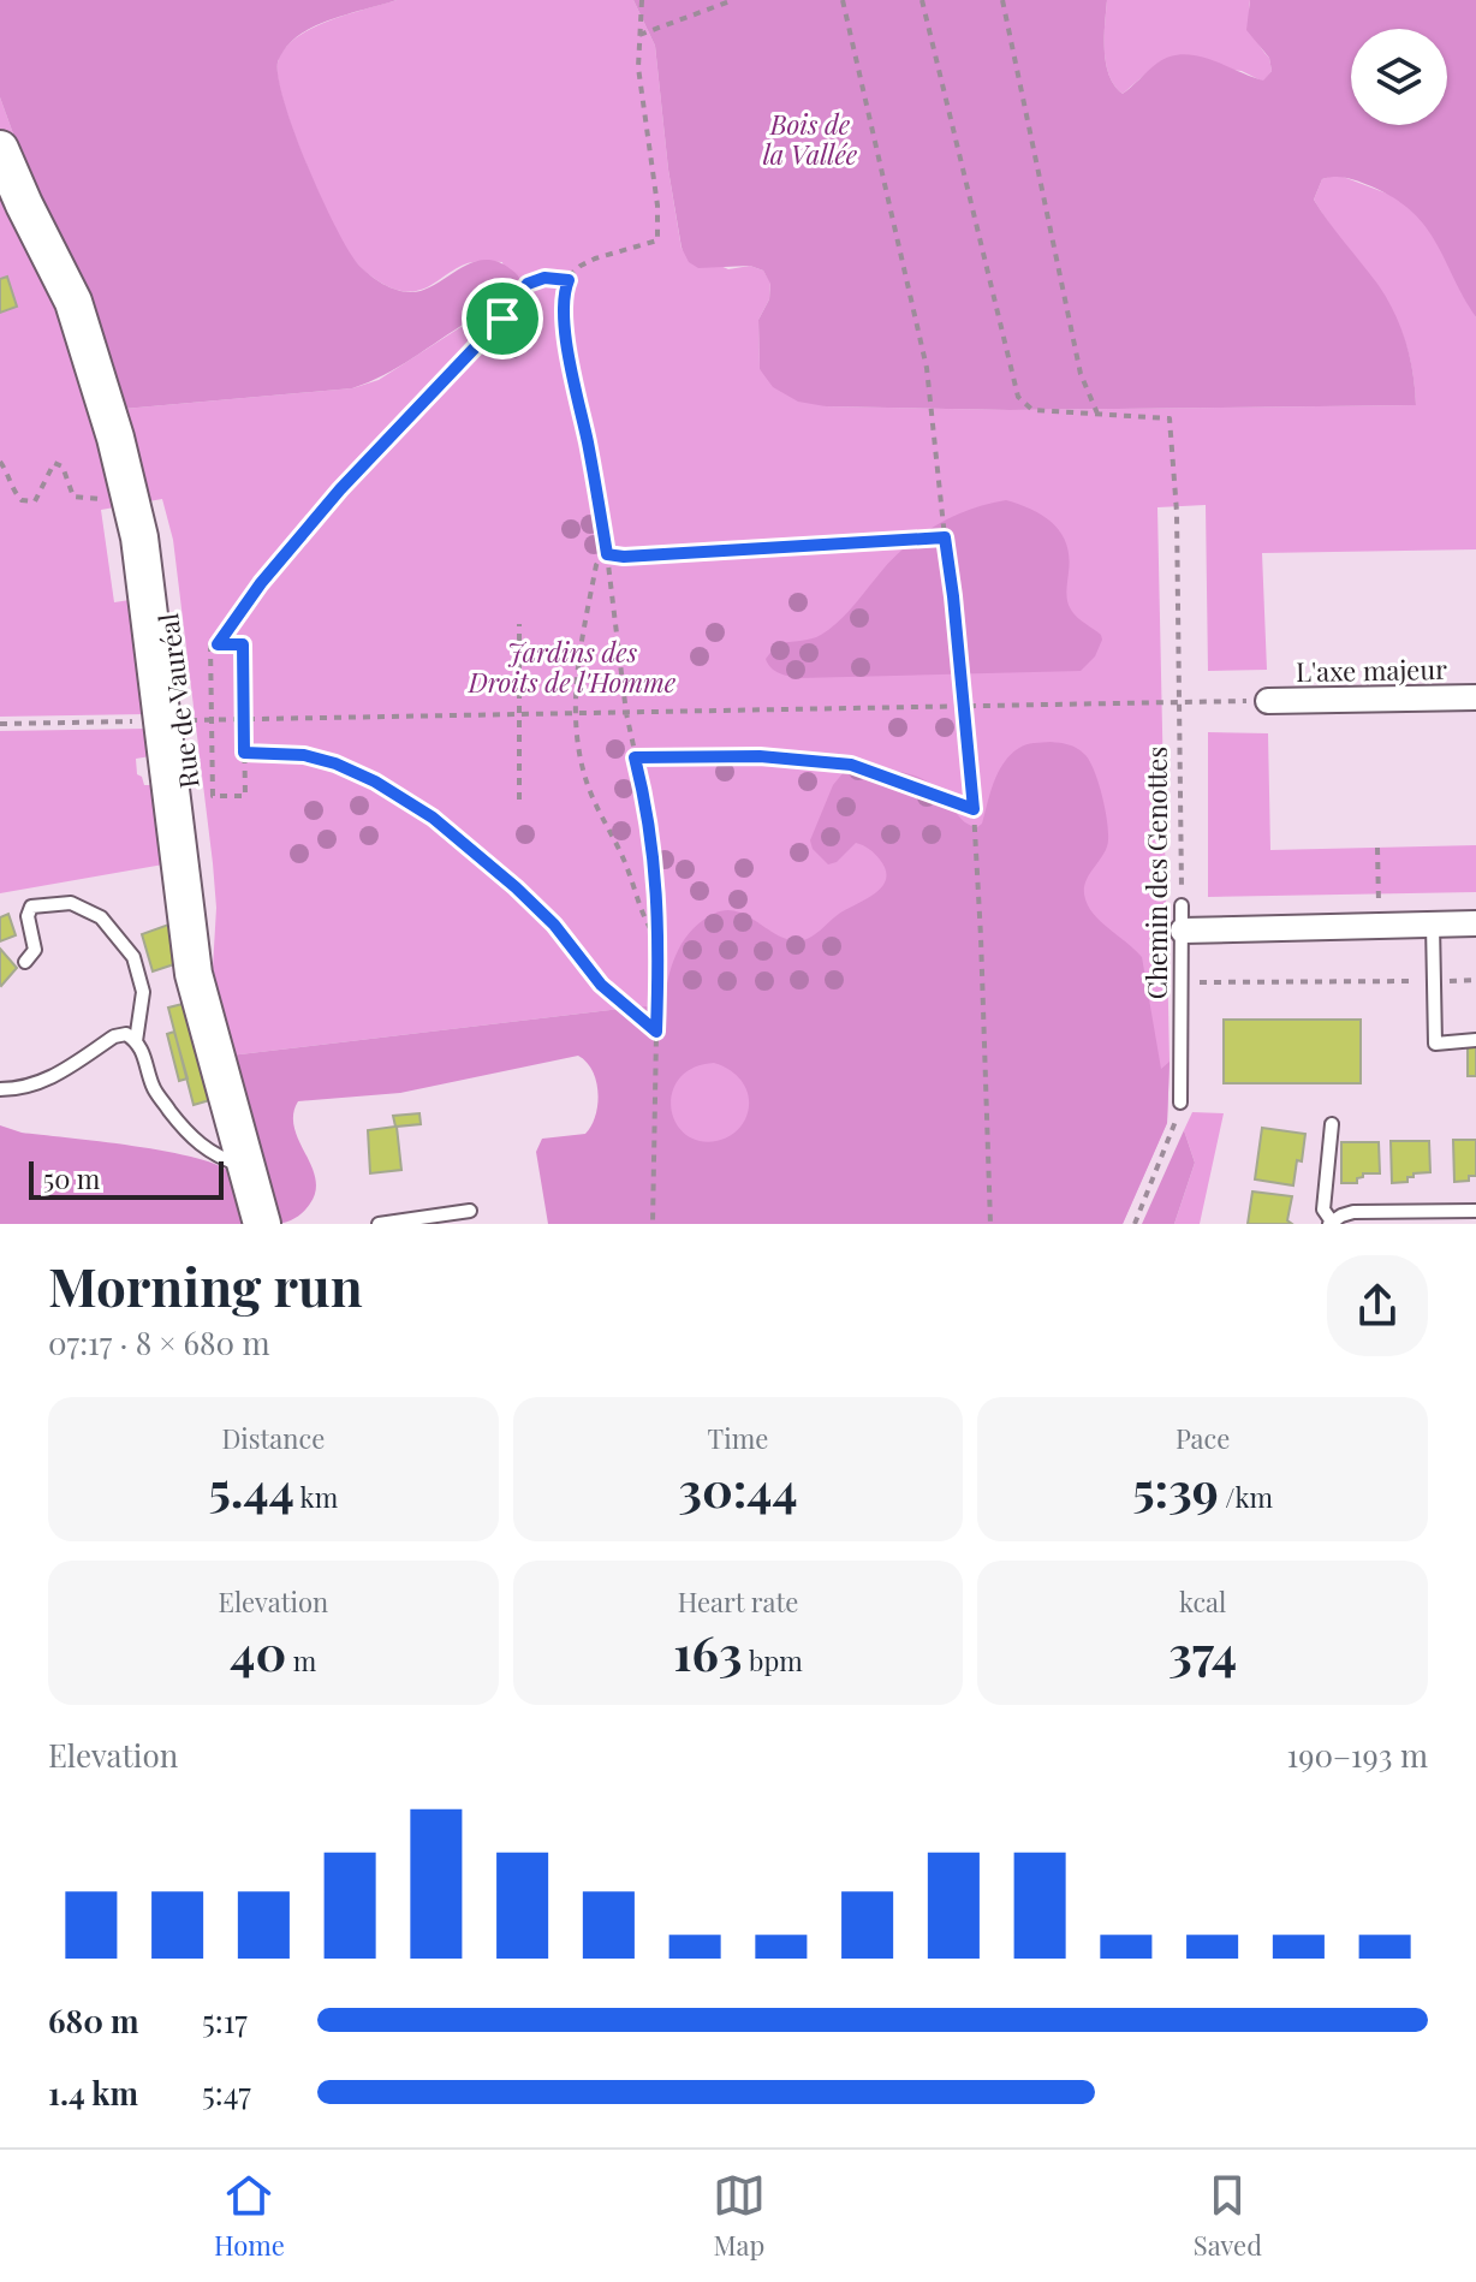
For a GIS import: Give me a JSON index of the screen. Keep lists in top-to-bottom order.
{
  "streets": {
    "street": ["L'axe majeur", "Rue de Vauréal"],
    "lane": ["Chemin des Genottes"]
  },
  "parks": ["Bois de la Vallée", "Jardins des Droits de l'Homme"],
  "scale_bar": "50 m",
  "page": {
    "scale": "50 m",
    "heading": ["Morning run", "07:17 · 8 × 680 m"],
    "stats": [
      ["Distance", "5.44 km"],
      ["Time", "30:44"],
      ["Pace", "5:39 /km"],
      ["Elevation", "40 m"],
      ["Heart rate", "163 bpm"],
      ["kcal", "374"]
    ],
    "chart": ["Elevation", "190–193 m"],
    "list": [
      {
        "name": "680 m",
        "note": "5:17"
      },
      {
        "name": "1.4 km",
        "note": "5:47"
      }
    ],
    "tabs": ["Home", "Map", "Saved"]
  }
}
